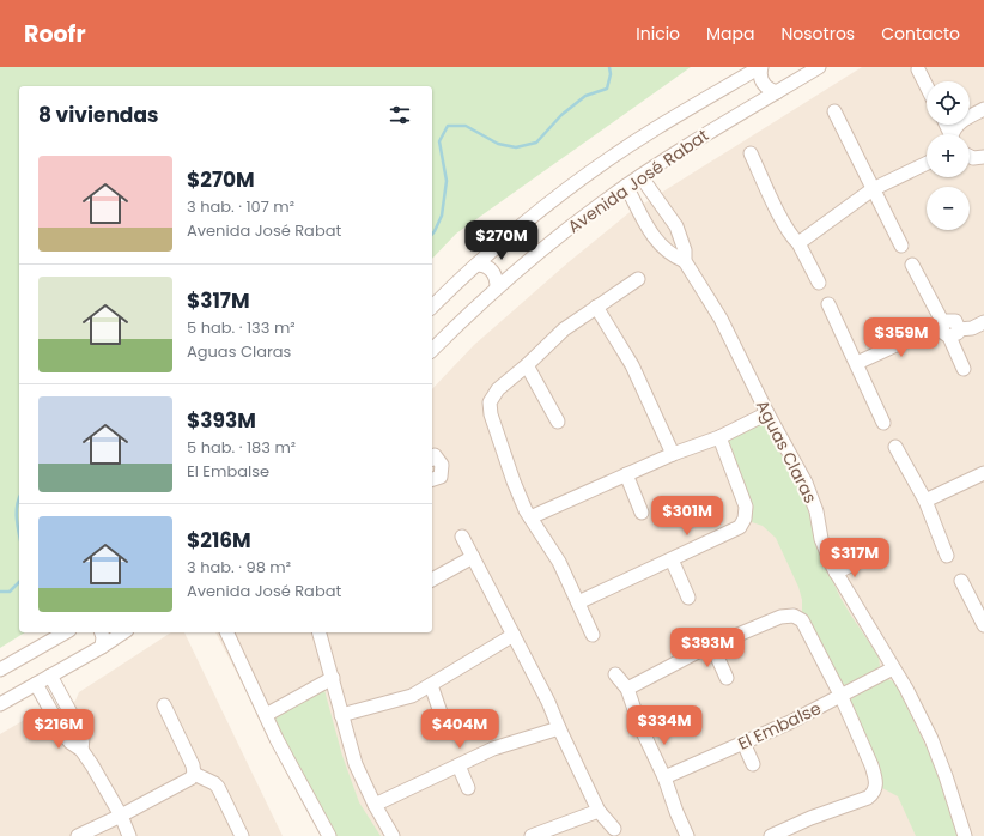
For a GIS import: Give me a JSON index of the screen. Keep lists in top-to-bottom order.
{
  "streets": {
    "street": ["Avenida José Rabat", "Aguas Claras", "El Embalse"]
  },
  "crossings": [
    ["Avenida José Rabat", "Aguas Claras"],
    ["Aguas Claras", "El Embalse"]
  ],
  "page": {
    "header": "Roofr",
    "nav": [
      "Inicio",
      "Mapa",
      "Nosotros",
      "Contacto"
    ],
    "map_buttons": ["+", "−"],
    "heading": "8 viviendas",
    "list": [
      {
        "name": "$270M",
        "note": "3 hab. · 107 m² · Avenida José Rabat"
      },
      {
        "name": "$317M",
        "note": "5 hab. · 133 m² · Aguas Claras"
      },
      {
        "name": "$393M",
        "note": "5 hab. · 183 m² · El Embalse"
      },
      {
        "name": "$216M",
        "note": "3 hab. · 98 m² · Avenida José Rabat"
      }
    ],
    "price": [
      "$270M",
      "$359M",
      "$301M",
      "$317M",
      "$393M",
      "$334M",
      "$216M",
      "$404M"
    ]
  }
}
